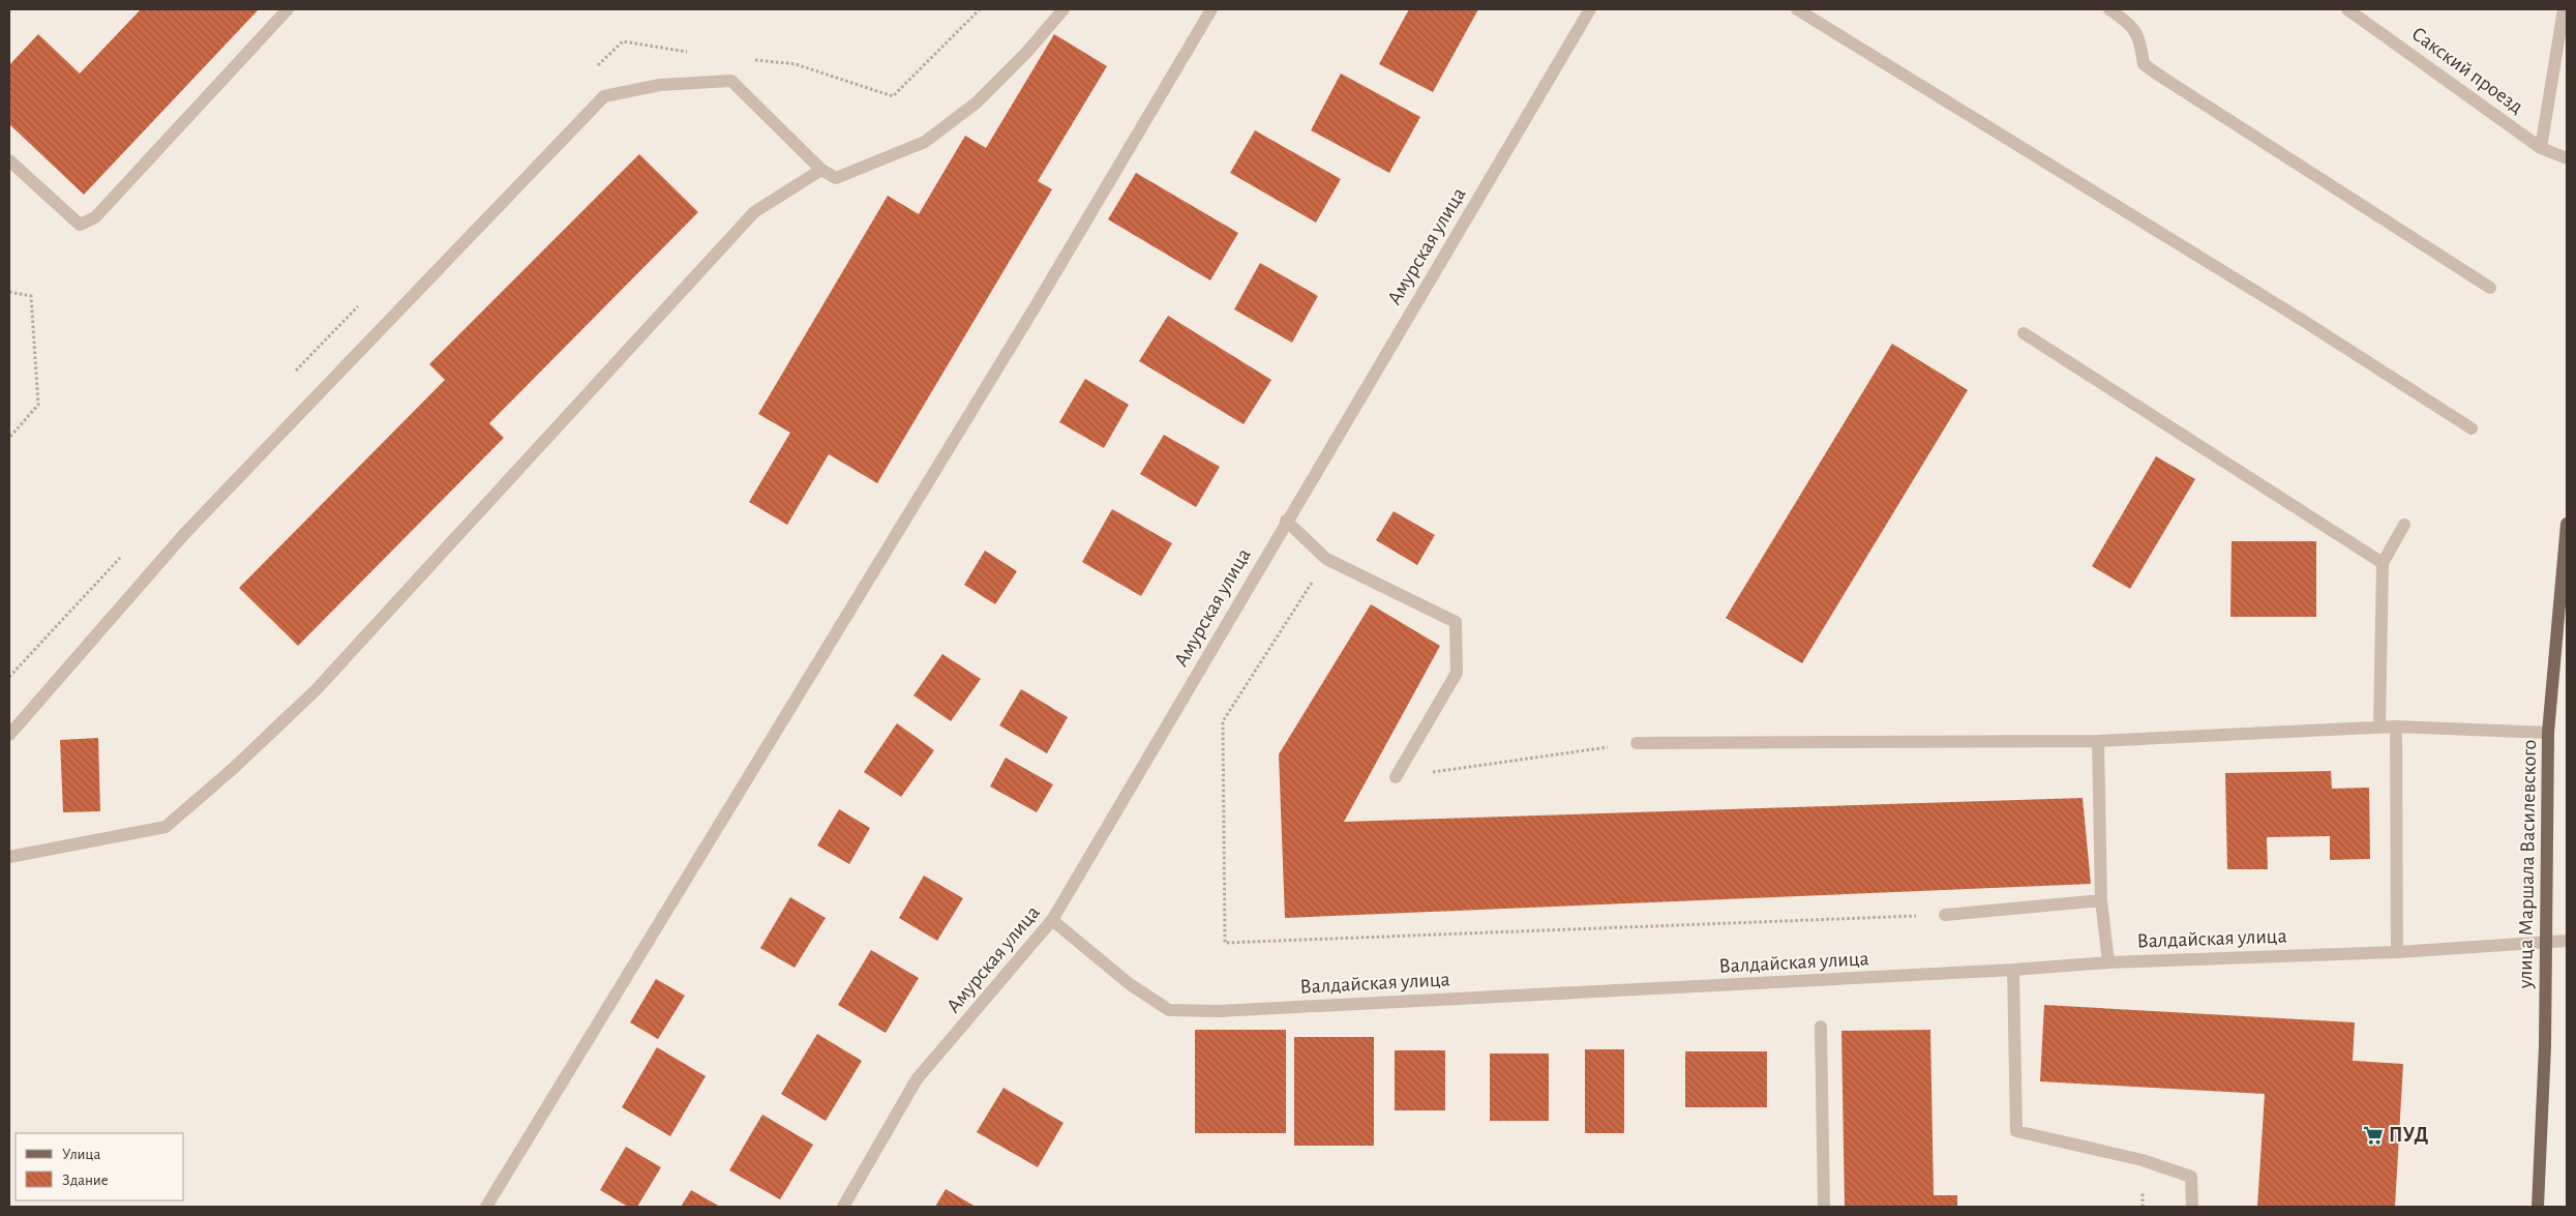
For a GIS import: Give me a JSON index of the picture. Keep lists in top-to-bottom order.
{
  "streets": {
    "main road": ["улица Маршала Василевского"],
    "street": ["Сакский проезд", "Амурская улица", "Валдайская улица"]
  },
  "crossings": [
    ["Амурская улица", "Валдайская улица"],
    ["улица Маршала Василевского", "Валдайская улица"]
  ],
  "places": {
    "supermarket": ["ПУД"]
  },
  "legend": ["Улица", "Здание"]
}
